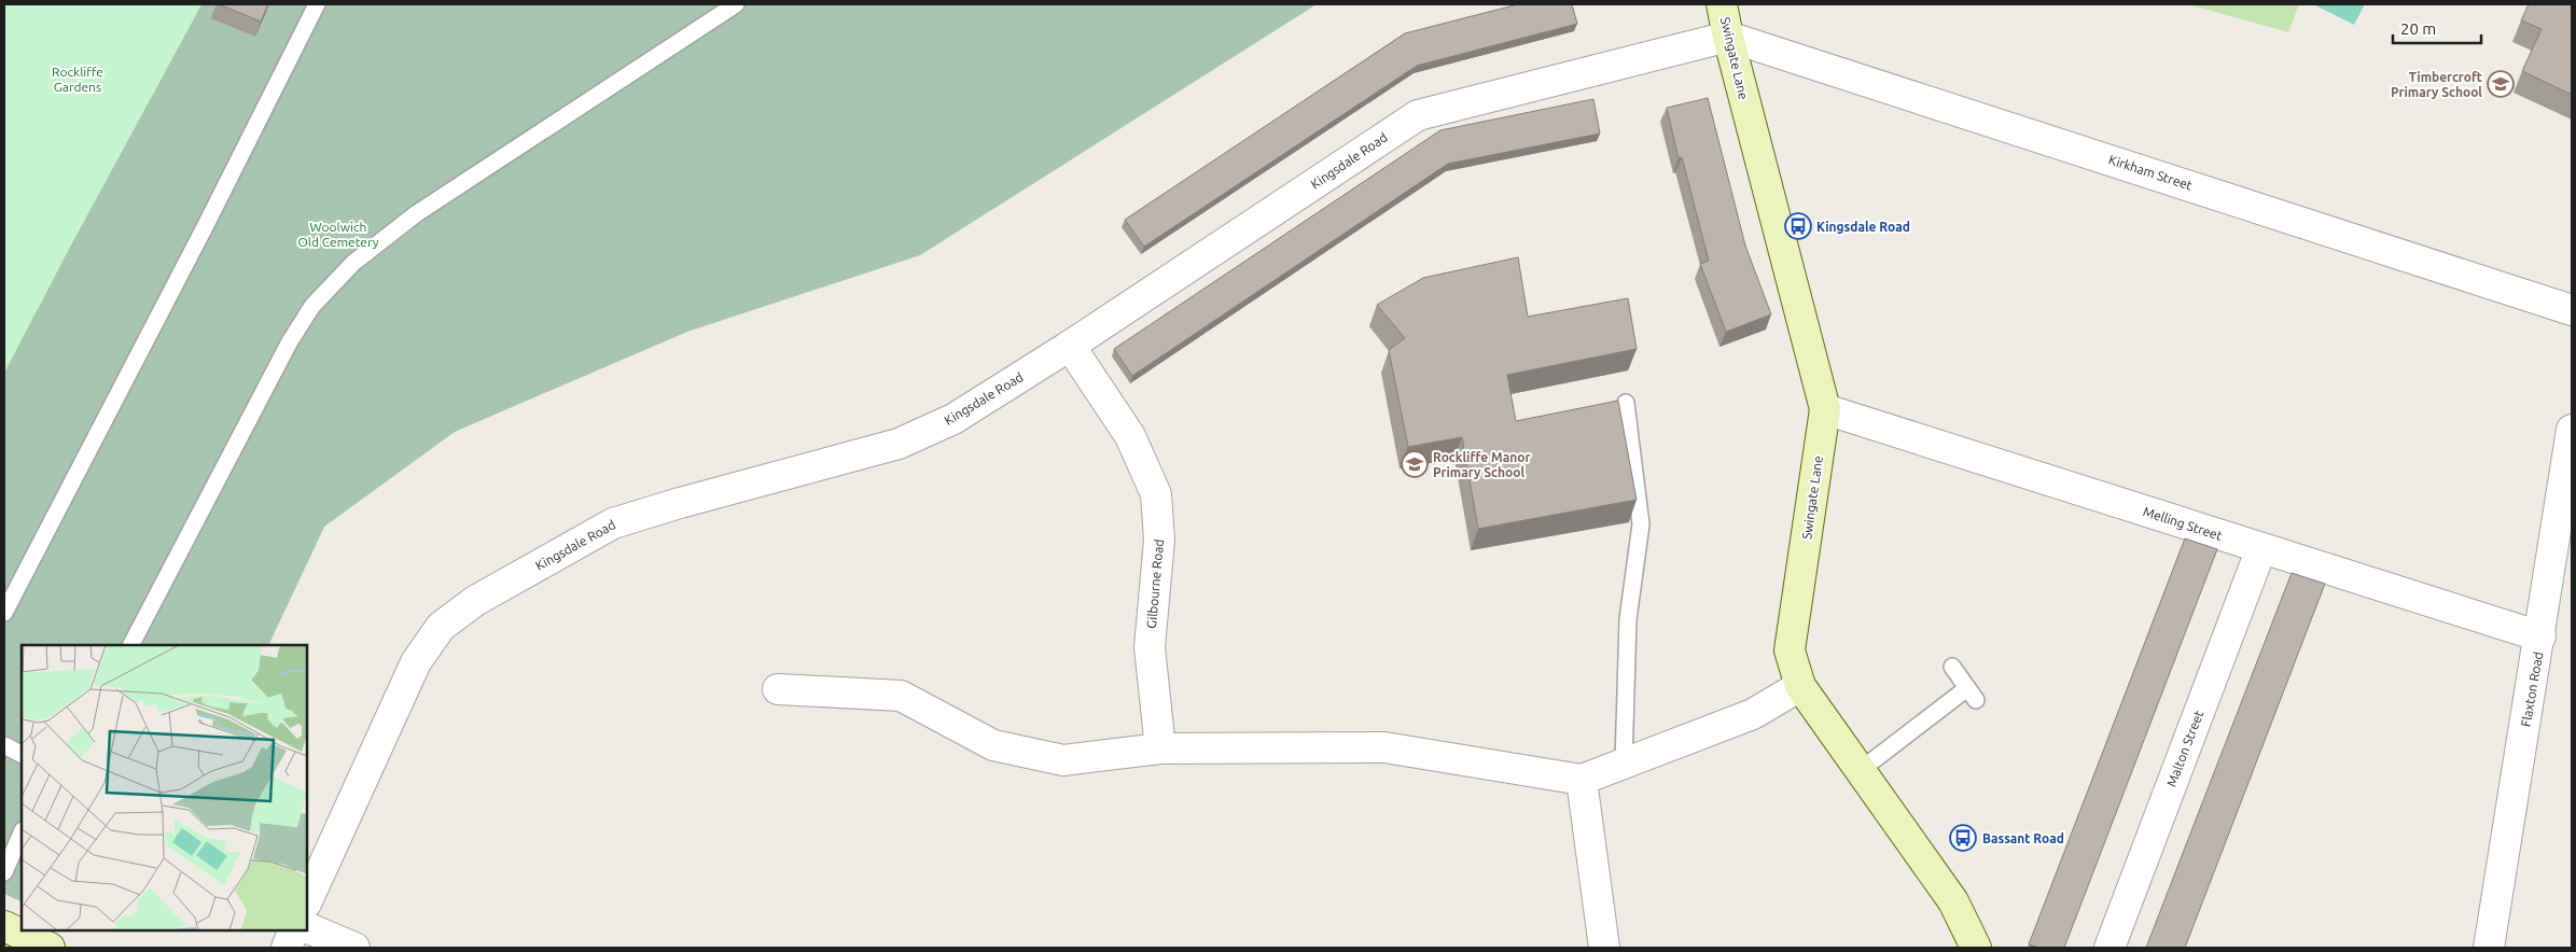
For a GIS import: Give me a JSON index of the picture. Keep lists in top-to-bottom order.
{
  "streets": {
    "street": [
      "Swingate Lane",
      "Kingsdale Road",
      "Kirkham Street",
      "Melling Street",
      "Gilbourne Road",
      "Flaxton Road",
      "Malton Street"
    ]
  },
  "crossings": [
    ["Swingate Lane", "Kingsdale Road"],
    ["Swingate Lane", "Kirkham Street"],
    ["Swingate Lane", "Melling Street"],
    ["Kingsdale Road", "Kirkham Street"],
    ["Kingsdale Road", "Gilbourne Road"],
    ["Melling Street", "Flaxton Road"],
    ["Melling Street", "Malton Street"]
  ],
  "parks": ["Rockliffe Gardens", "Woolwich Old Cemetery"],
  "places": {
    "school or university": ["Timbercroft Primary School", "Rockliffe Manor Primary School"],
    "bus stop": ["Kingsdale Road", "Bassant Road"]
  },
  "scale_bar": "20 m"
}
